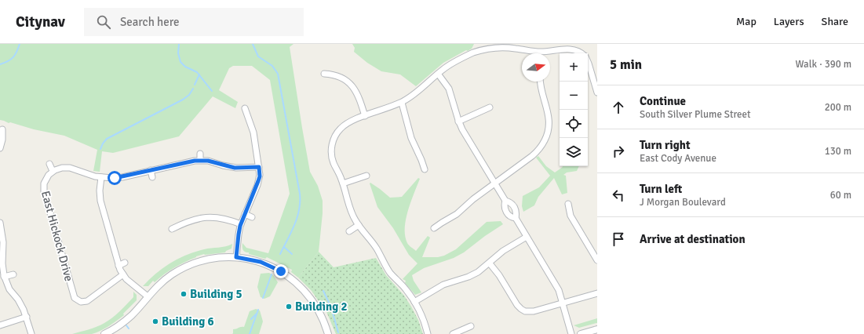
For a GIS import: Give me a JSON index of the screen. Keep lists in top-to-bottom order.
{
  "streets": {
    "street": ["East Hickock Drive"]
  },
  "places": ["Building 5", "Building 2", "Building 6"],
  "north": "right",
  "page": {
    "header": "Citynav",
    "search": "Search here",
    "nav": ["Map", "Layers", "Share"],
    "heading": ["5 min", "Walk · 390 m"],
    "map_buttons": ["+", "−"],
    "list": [
      ["Continue", "South Silver Plume Street", "200 m"],
      ["Turn right", "East Cody Avenue", "130 m"],
      ["Turn left", "J Morgan Boulevard", "60 m"],
      "Arrive at destination"
    ]
  }
}
